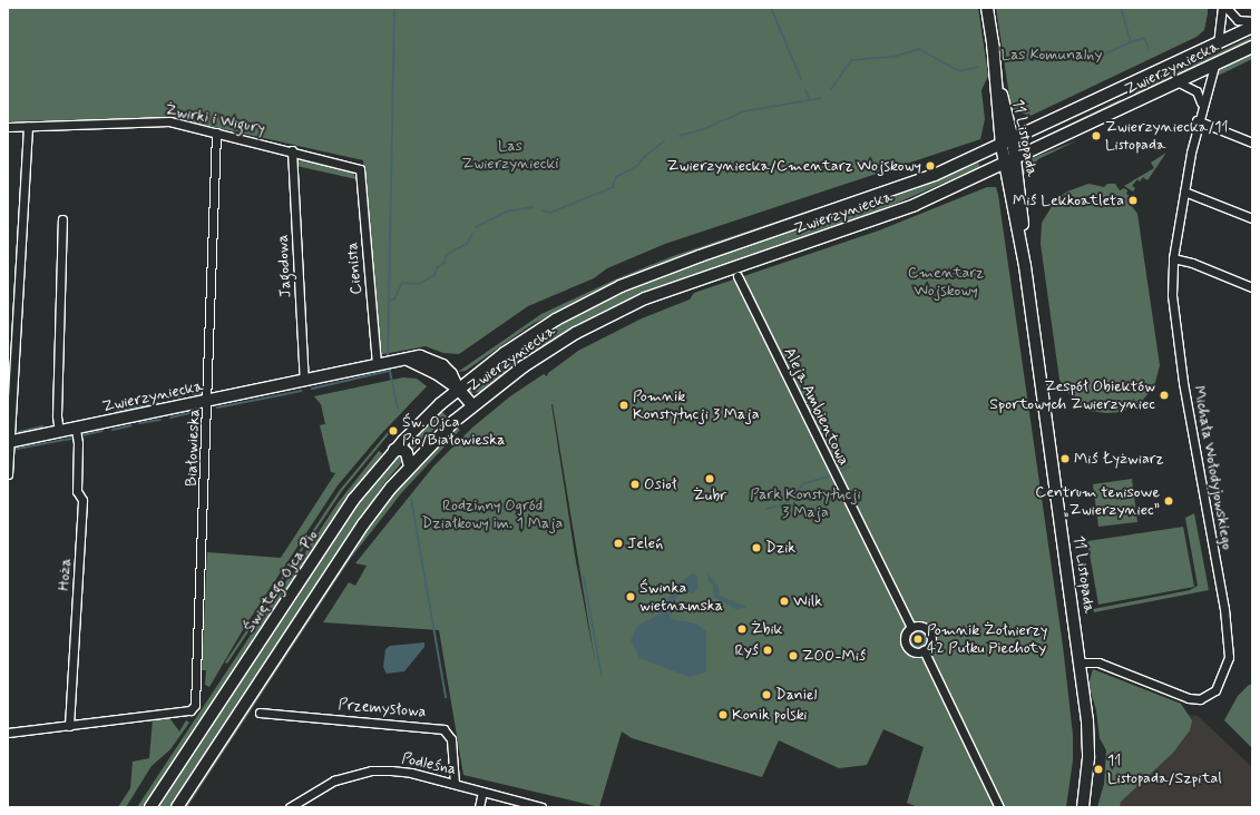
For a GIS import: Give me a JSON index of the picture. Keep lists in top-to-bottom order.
{
  "streets": {
    "main road": ["Zwierzyniecka", "11 Listopada", "Świętego Ojca Pio"],
    "street": [
      "Żwirki i Wigury",
      "Jagodowa",
      "Cienista",
      "Aleja Ambientowa",
      "Białowieska",
      "Michała Wołodyjowskiego",
      "Hoża",
      "Przemysłowa",
      "Podleśna"
    ]
  },
  "crossings": [
    ["Zwierzyniecka", "11 Listopada"],
    ["Zwierzyniecka", "Jagodowa"],
    ["Zwierzyniecka", "Cienista"],
    ["Zwierzyniecka", "Białowieska"],
    ["Zwierzyniecka", "Michała Wołodyjowskiego"],
    ["Zwierzyniecka", "Hoża"],
    ["Zwierzyniecka", "Świętego Ojca Pio"],
    ["Żwirki i Wigury", "Jagodowa"],
    ["Żwirki i Wigury", "Cienista"],
    ["Żwirki i Wigury", "Białowieska"],
    ["11 Listopada", "Michała Wołodyjowskiego"],
    ["Białowieska", "Hoża"],
    ["Przemysłowa", "Podleśna"]
  ],
  "parks": [
    "Las Komunalny",
    "Las Zwierzyniecki",
    "Cmentarz Wojskowy",
    "Park Konstytucji 3 Maja",
    "Rodzinny Ogród Działkowy im. 1 Maja"
  ],
  "places": [
    "Zwierzyniecka/11 Listopada",
    "Zwierzyniecka/Cmentarz Wojskowy",
    "Miś Lekkoatleta",
    "Zespół Obiektów Sportowych Zwierzyniec",
    "Pomnik Konstytucji 3 Maja",
    "Św. Ojca Pio/Białowieska",
    "Miś Łyżwiarz",
    "Żubr",
    "Osioł",
    "Centrum tenisowe „Zwierzyniec”",
    "Jeleń",
    "Dzik",
    "Świnka wietnamska",
    "Wilk",
    "Żbik",
    "Pomnik Żołnierzy 42 Pułku Piechoty",
    "Ryś",
    "ZOO-Miś",
    "Daniel",
    "Konik polski",
    "11 Listopada/Szpital"
  ]
}
